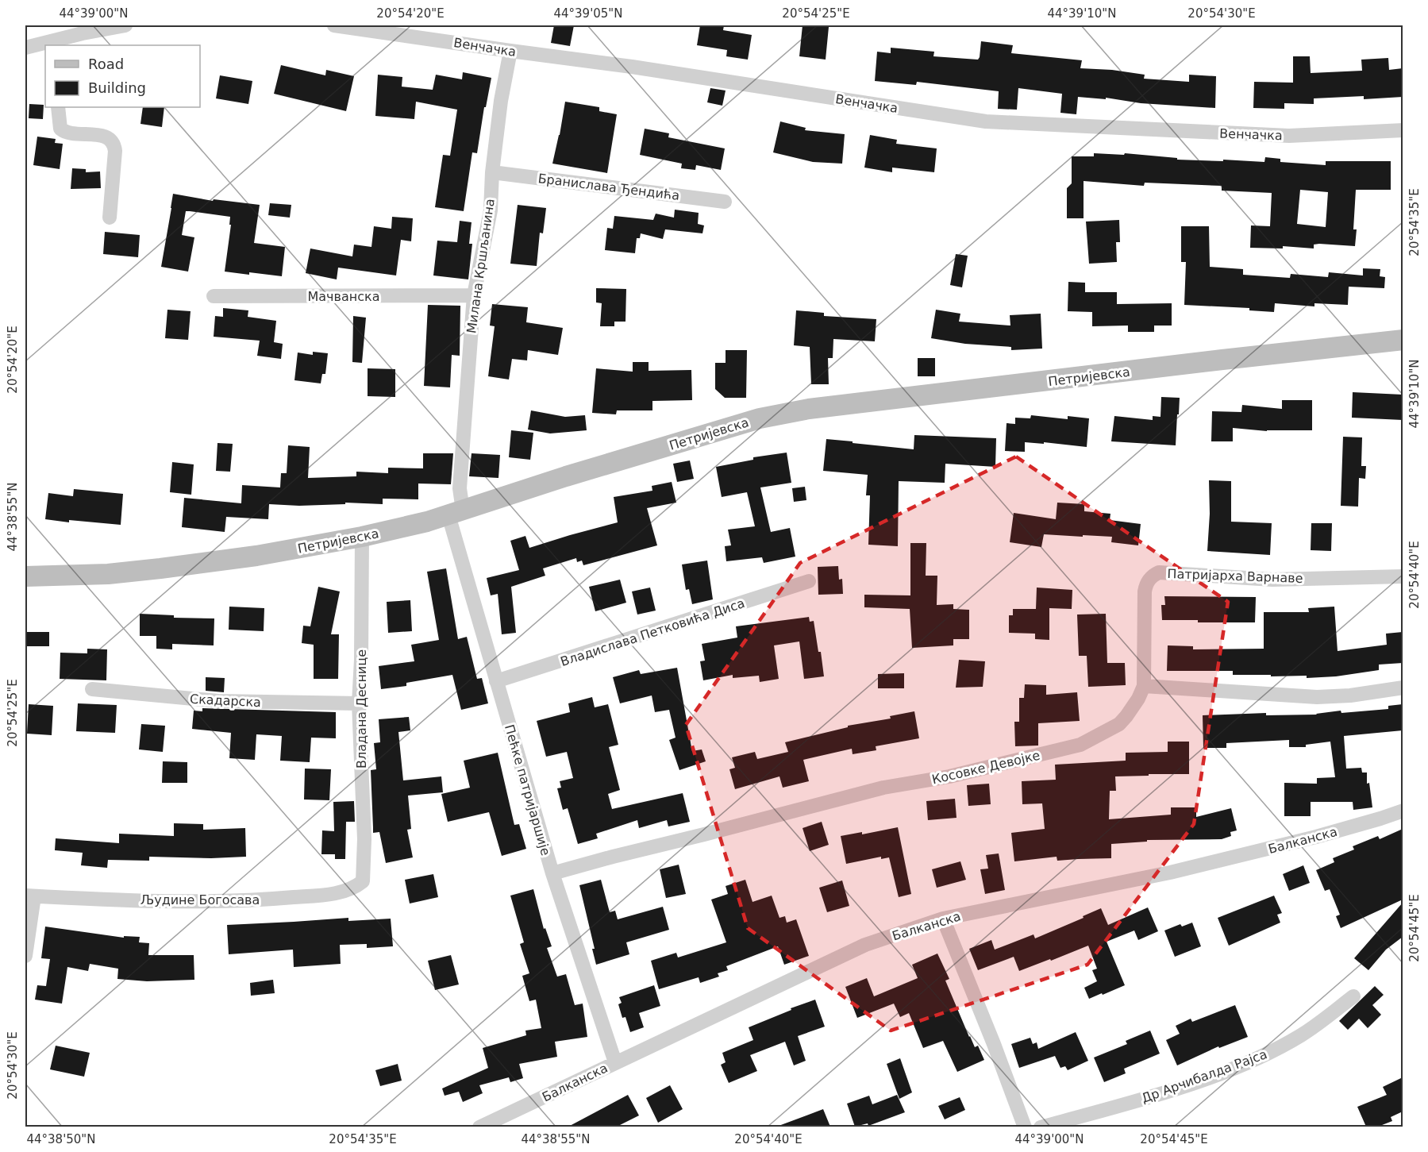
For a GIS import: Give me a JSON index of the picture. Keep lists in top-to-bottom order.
{
  "streets": {
    "main road": ["Петријевска"],
    "street": [
      "Венчачка",
      "Бранислава Ђендића",
      "Милана Кршљанина",
      "Мачванска",
      "Патријарха Варнаве",
      "Владислава Петковића Диса",
      "Скадарска",
      "Владана Деснице",
      "Косовке Девојке",
      "Пећке патријаршије",
      "Балканска",
      "Људине Богосава",
      "Др Арчибалда Рајса"
    ]
  },
  "crossings": [
    ["Венчачка", "Милана Кршљанина"],
    ["Бранислава Ђендића", "Милана Кршљанина"],
    ["Милана Кршљанина", "Мачванска"],
    ["Милана Кршљанина", "Петријевска"],
    ["Милана Кршљанина", "Пећке патријаршије"],
    ["Петријевска", "Владана Деснице"],
    ["Петријевска", "Пећке патријаршије"],
    ["Патријарха Варнаве", "Косовке Девојке"],
    ["Владислава Петковића Диса", "Пећке патријаршије"],
    ["Скадарска", "Владана Деснице"],
    ["Владана Деснице", "Људине Богосава"],
    ["Косовке Девојке", "Пећке патријаршије"],
    ["Пећке патријаршије", "Балканска"]
  ],
  "legend": ["Road", "Building"],
  "coordinates": [
    "44°39'00\"N",
    "20°54'20\"E",
    "44°39'05\"N",
    "20°54'25\"E",
    "44°39'10\"N",
    "20°54'30\"E",
    "20°54'35\"E",
    "44°38'55\"N",
    "20°54'40\"E",
    "20°54'45\"E",
    "44°38'50\"N"
  ]
}
